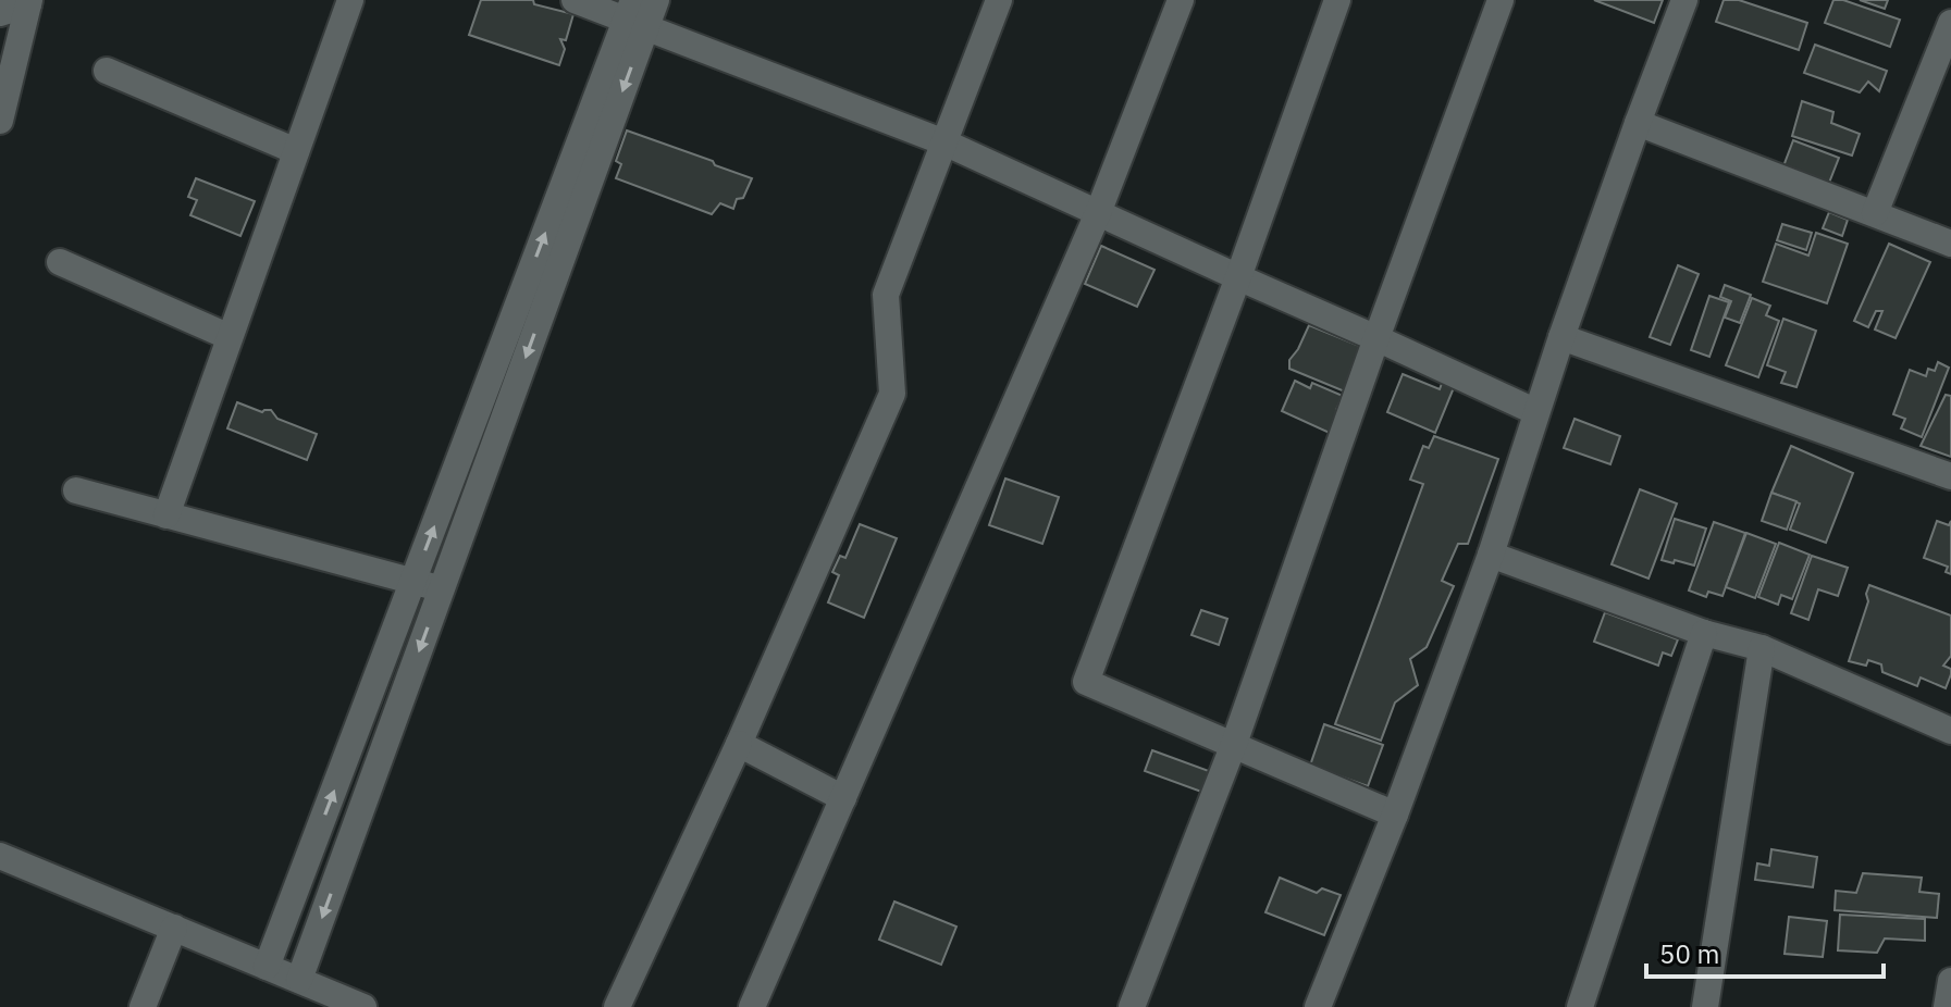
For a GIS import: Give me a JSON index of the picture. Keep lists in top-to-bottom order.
{
  "scale_bar": "50 m"
}
